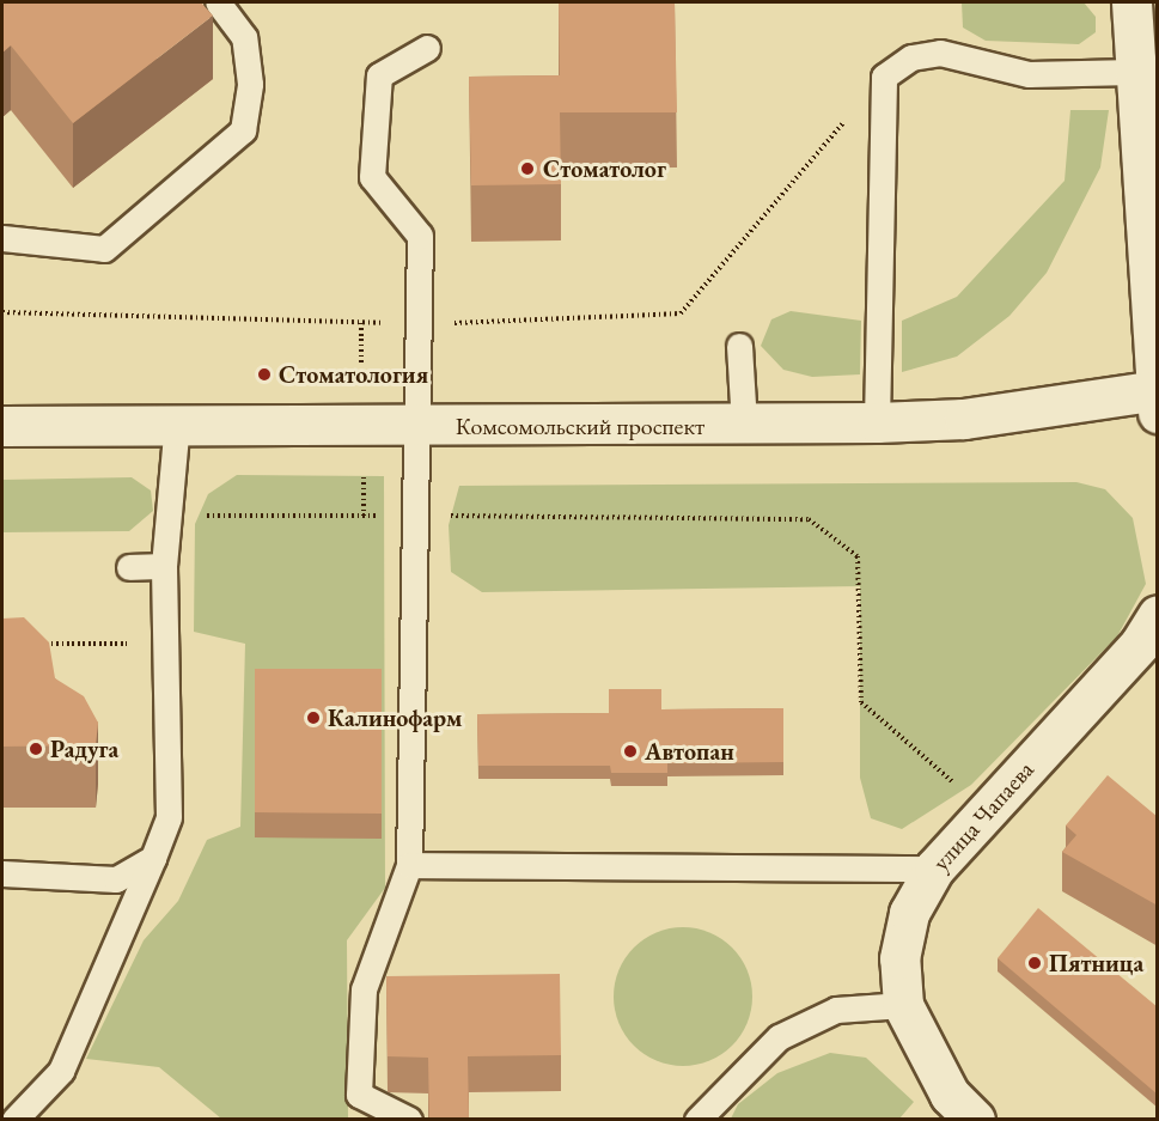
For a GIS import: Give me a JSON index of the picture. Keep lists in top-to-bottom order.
{
  "streets": {
    "main road": ["Комсомольский проспект", "улица Чапаева"]
  },
  "places": [
    "Стоматолог",
    "Стоматология",
    "Калинофарм",
    "Радуга",
    "Автопан",
    "Пятница"
  ]
}
